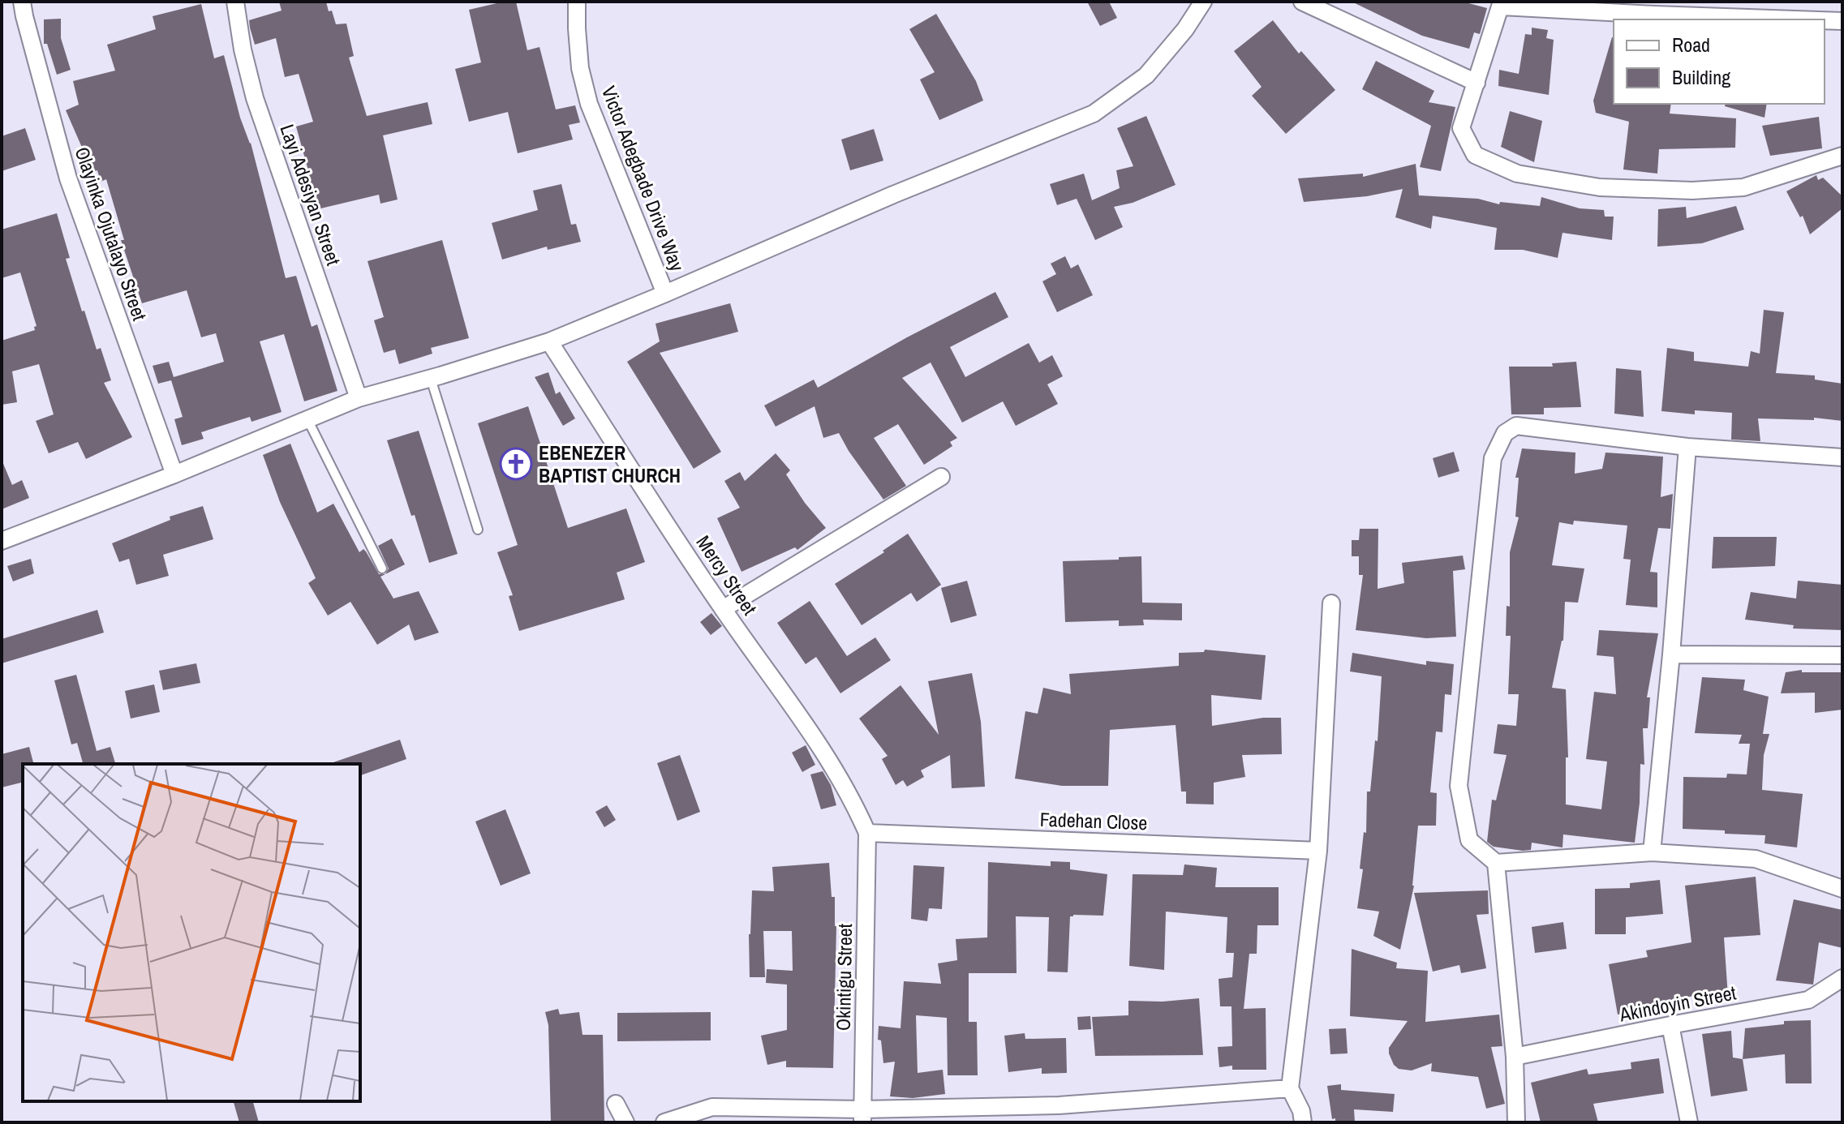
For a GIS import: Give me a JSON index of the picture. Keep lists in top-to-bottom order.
{
  "streets": {
    "street": [
      "Victor Adegbade Drive Way",
      "Layi Adesiyan Street",
      "Olayinka Ojutalayo Street",
      "Mercy Street",
      "Fadehan Close",
      "Okintigu Street",
      "Akindoyin Street"
    ]
  },
  "crossings": [
    ["Mercy Street", "Fadehan Close"],
    ["Mercy Street", "Okintigu Street"],
    ["Fadehan Close", "Okintigu Street"]
  ],
  "places": {
    "church": ["EBENEZER BAPTIST CHURCH"]
  },
  "legend": ["Road", "Building"]
}
